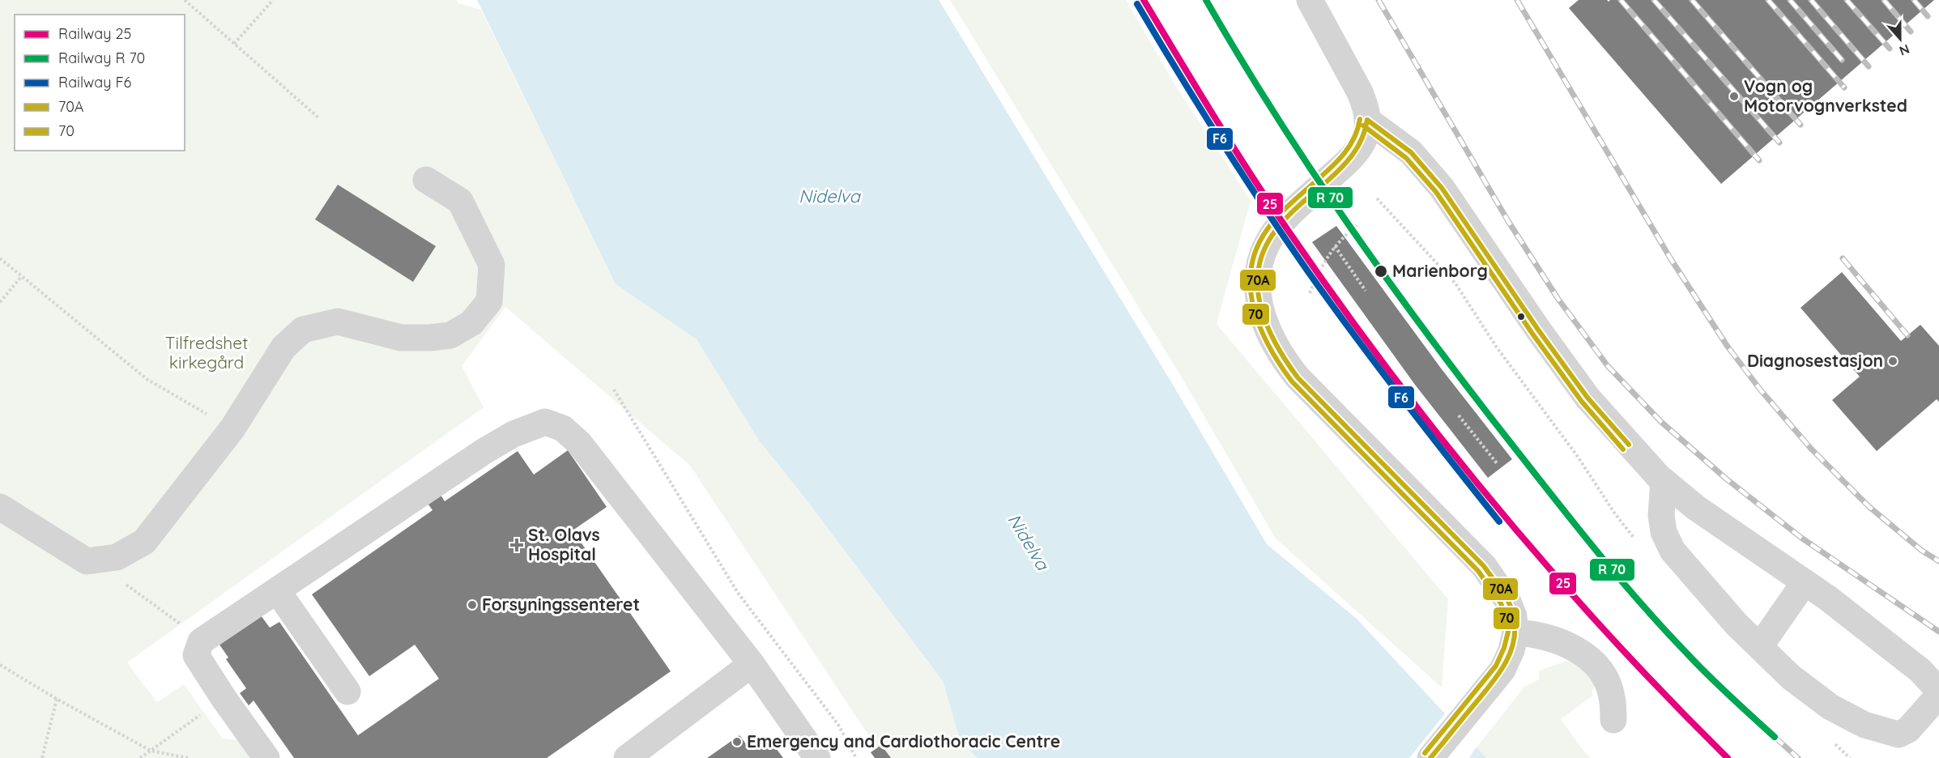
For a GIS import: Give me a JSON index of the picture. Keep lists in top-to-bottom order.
{
  "water": ["Nidelva"],
  "parks": ["Tilfredshet kirkegård"],
  "places": {
    "other": [
      "Vogn og Motorvognverksted",
      "Marienborg",
      "Diagnosestasjon",
      "Forsyningssenteret",
      "Emergency and Cardiothoracic Centre"
    ],
    "health": ["St. Olavs Hospital"]
  },
  "lines": [
    "rail line 25",
    "rail line F6",
    "transit line 70",
    "transit line 70A"
  ],
  "legend": [
    "Railway 25",
    "Railway R 70",
    "Railway F6",
    "70A",
    "70"
  ],
  "north": "bottom"
}
